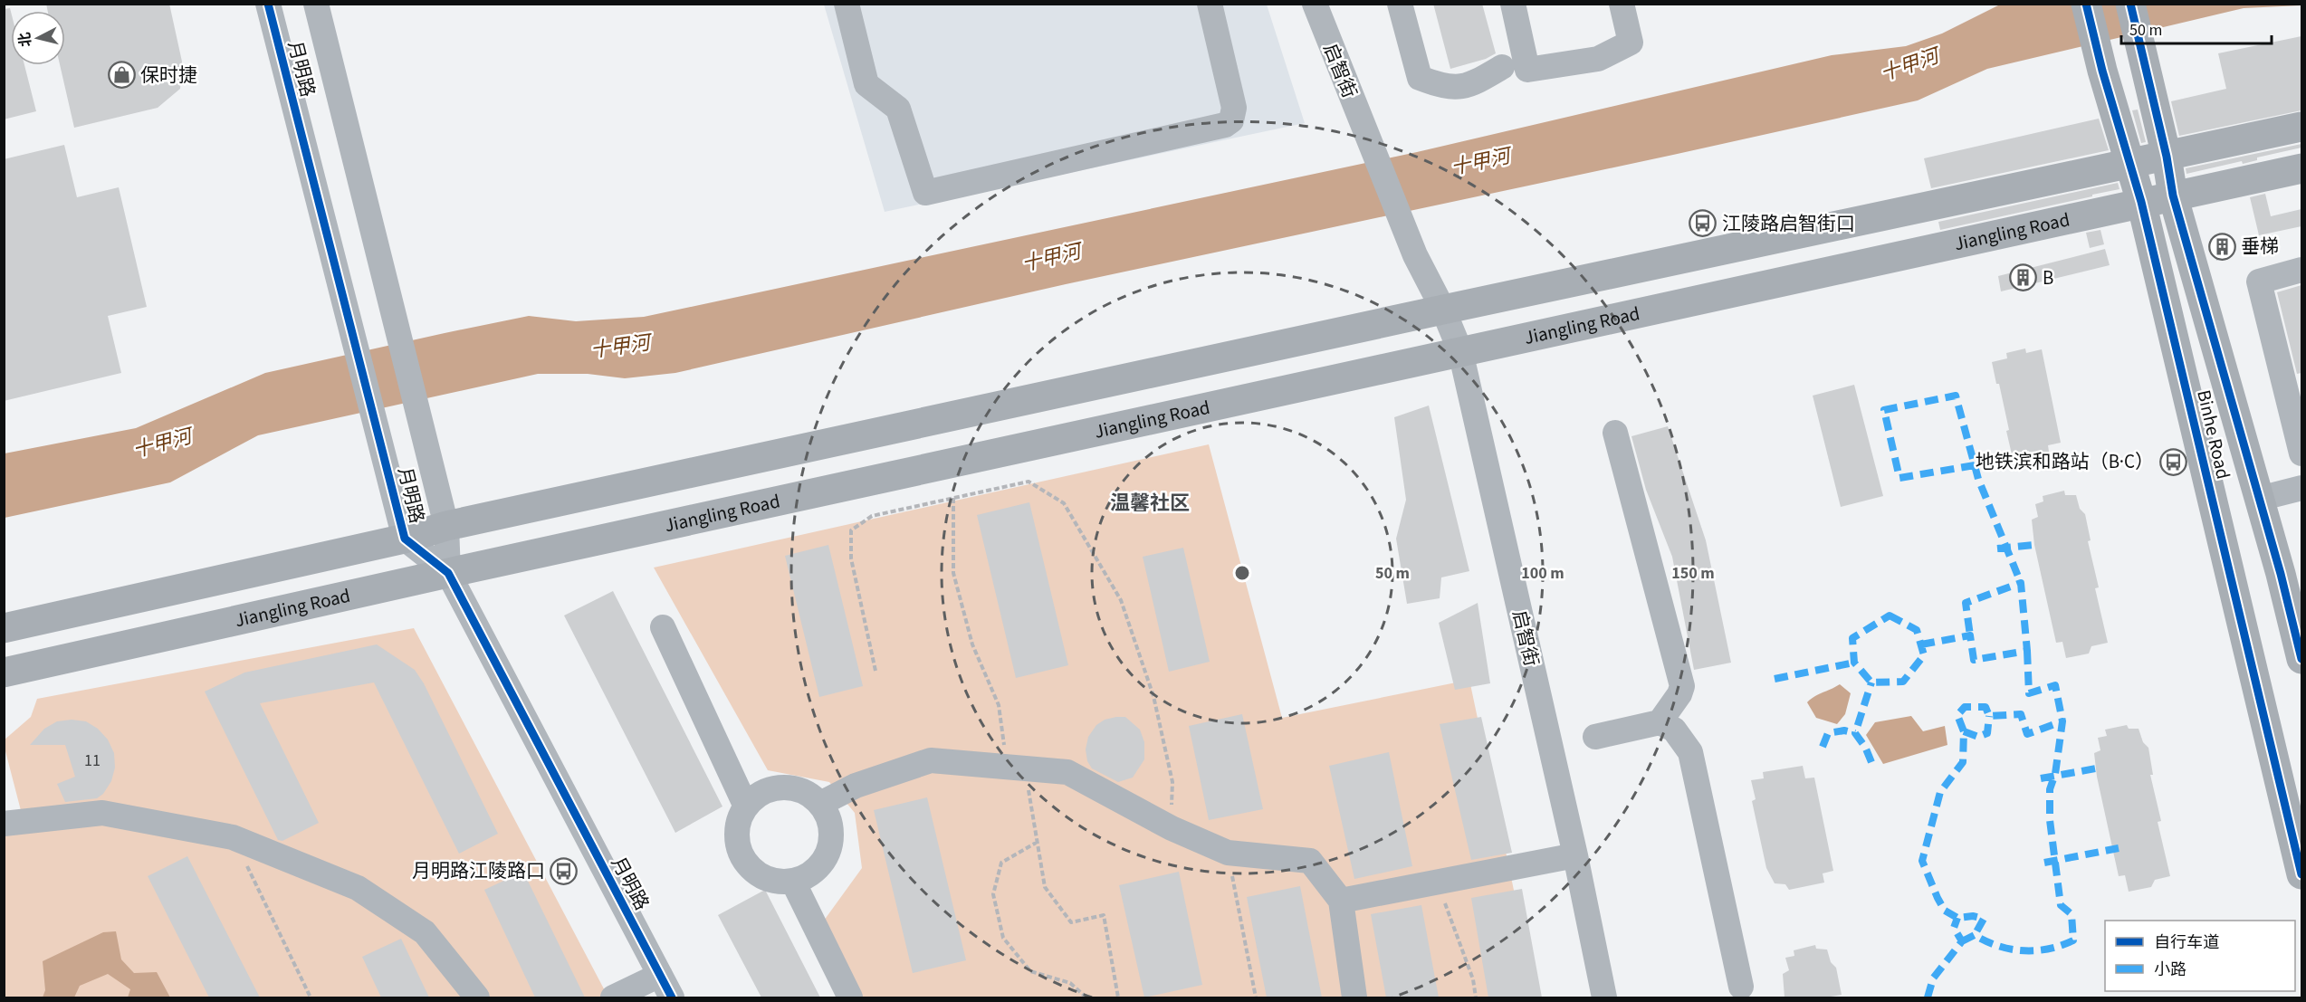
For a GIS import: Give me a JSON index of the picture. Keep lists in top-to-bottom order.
{
  "streets": {
    "main road": ["Jiangling Road", "Binhe Road"],
    "street": ["月明路", "启智街"]
  },
  "crossings": [
    ["月明路", "Jiangling Road"],
    ["启智街", "Jiangling Road"],
    ["Jiangling Road", "Binhe Road"]
  ],
  "districts": ["温馨社区"],
  "water": ["十甲河"],
  "places": {
    "shop": ["保时捷"],
    "bus stop": ["江陵路启智街口", "地铁滨和路站（B·C）", "月明路江陵路口"],
    "building": ["垂梯", "B"]
  },
  "house_numbers": ["11"],
  "legend": ["自行车道", "小路"],
  "scale_bar": "50 m",
  "north": "left",
  "rings": ["50 m", "100 m", "150 m"]
}
